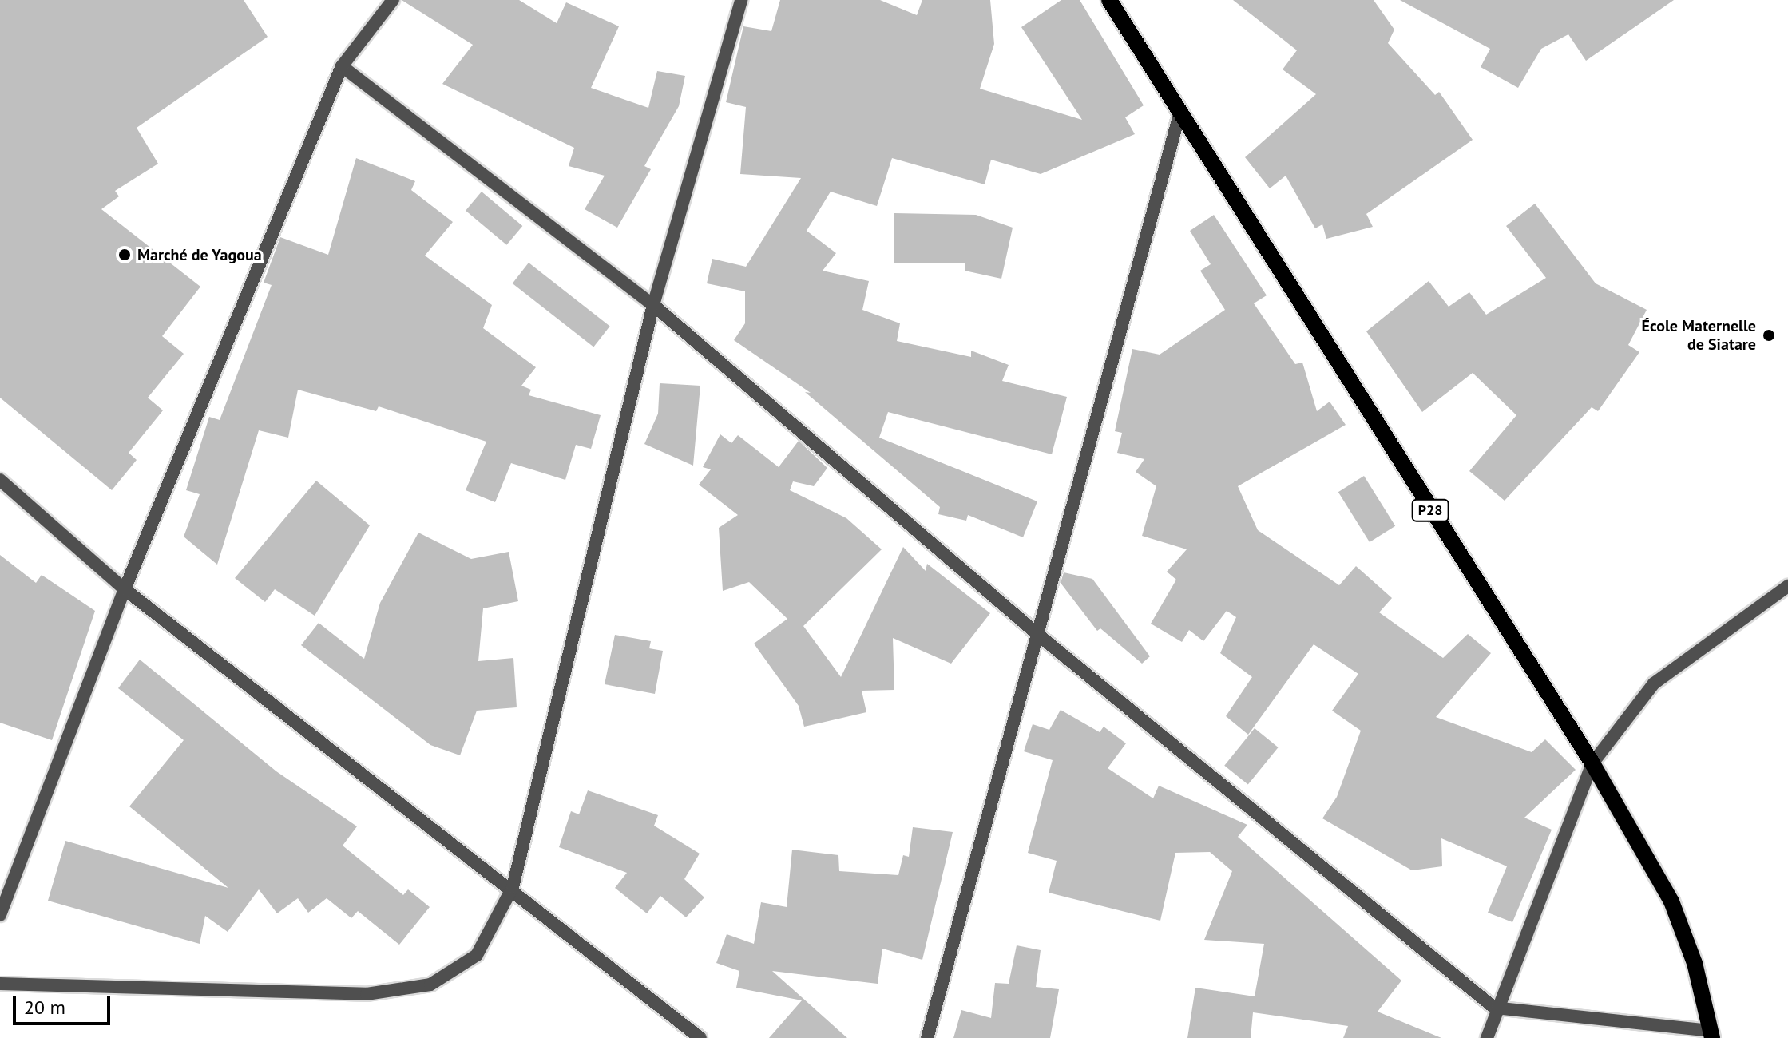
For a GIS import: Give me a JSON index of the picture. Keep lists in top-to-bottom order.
{
  "streets": {
    "main road": ["P28"]
  },
  "places": ["Marché de Yagoua", "École Maternelle de Siatare"],
  "scale_bar": "20 m"
}
